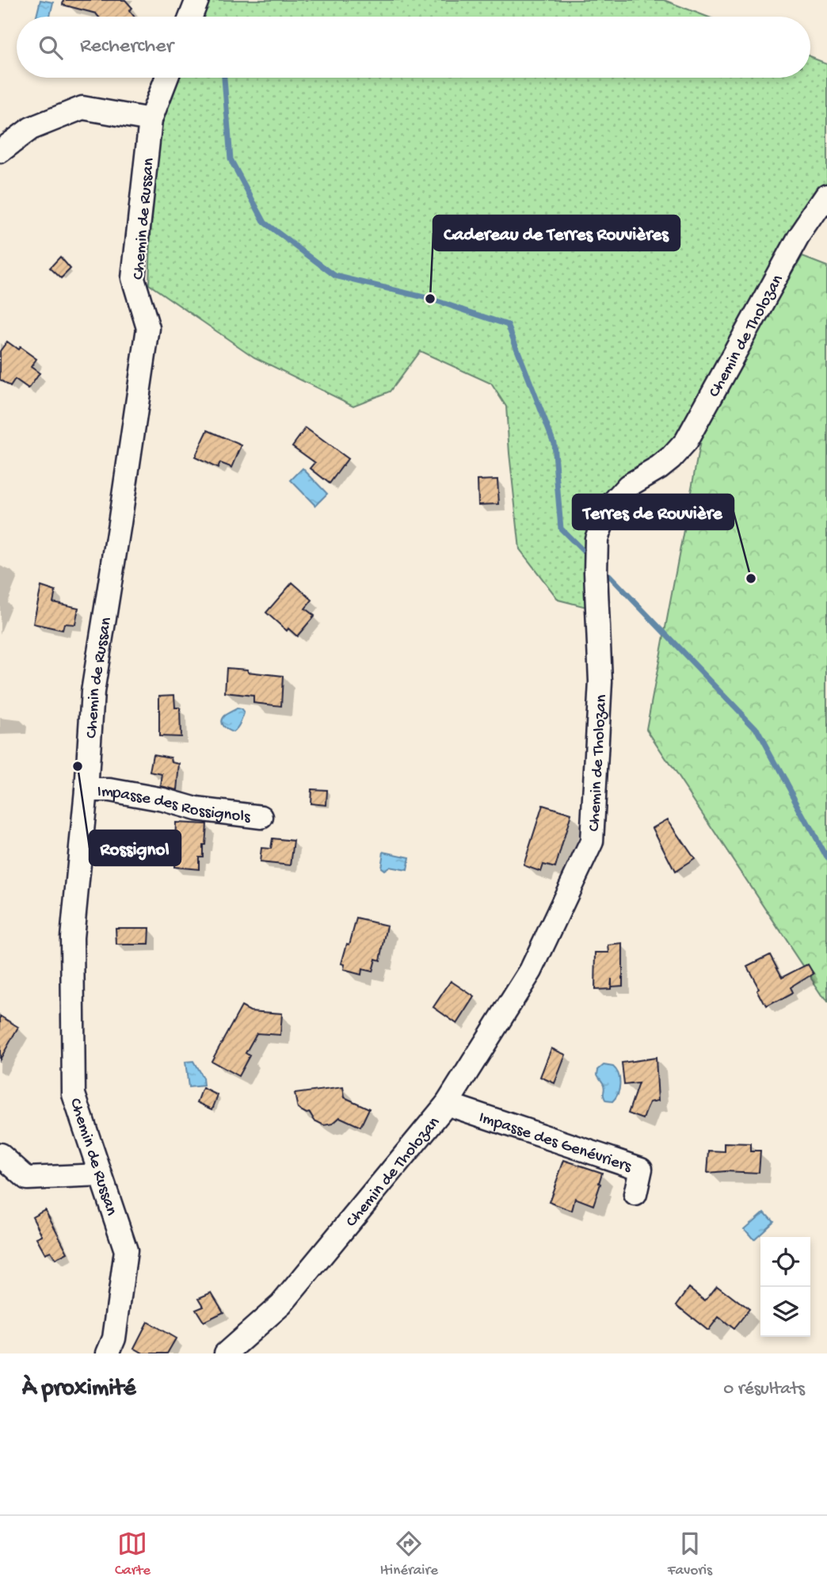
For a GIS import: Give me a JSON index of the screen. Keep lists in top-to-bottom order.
{
  "streets": {
    "street": [
      "Chemin de Russan",
      "Chemin de Tholozan",
      "Impasse des Rossignols",
      "Impasse des Genévriers"
    ]
  },
  "crossings": [
    ["Chemin de Russan", "Impasse des Rossignols"],
    ["Chemin de Tholozan", "Impasse des Genévriers"]
  ],
  "places": ["Cadereau de Terres Rouvières", "Terres de Rouvière", "Rossignol"],
  "page": {
    "search": "Rechercher",
    "heading": ["À proximité", "0 résultats"],
    "nav": ["Carte", "Itinéraire", "Favoris"]
  }
}
